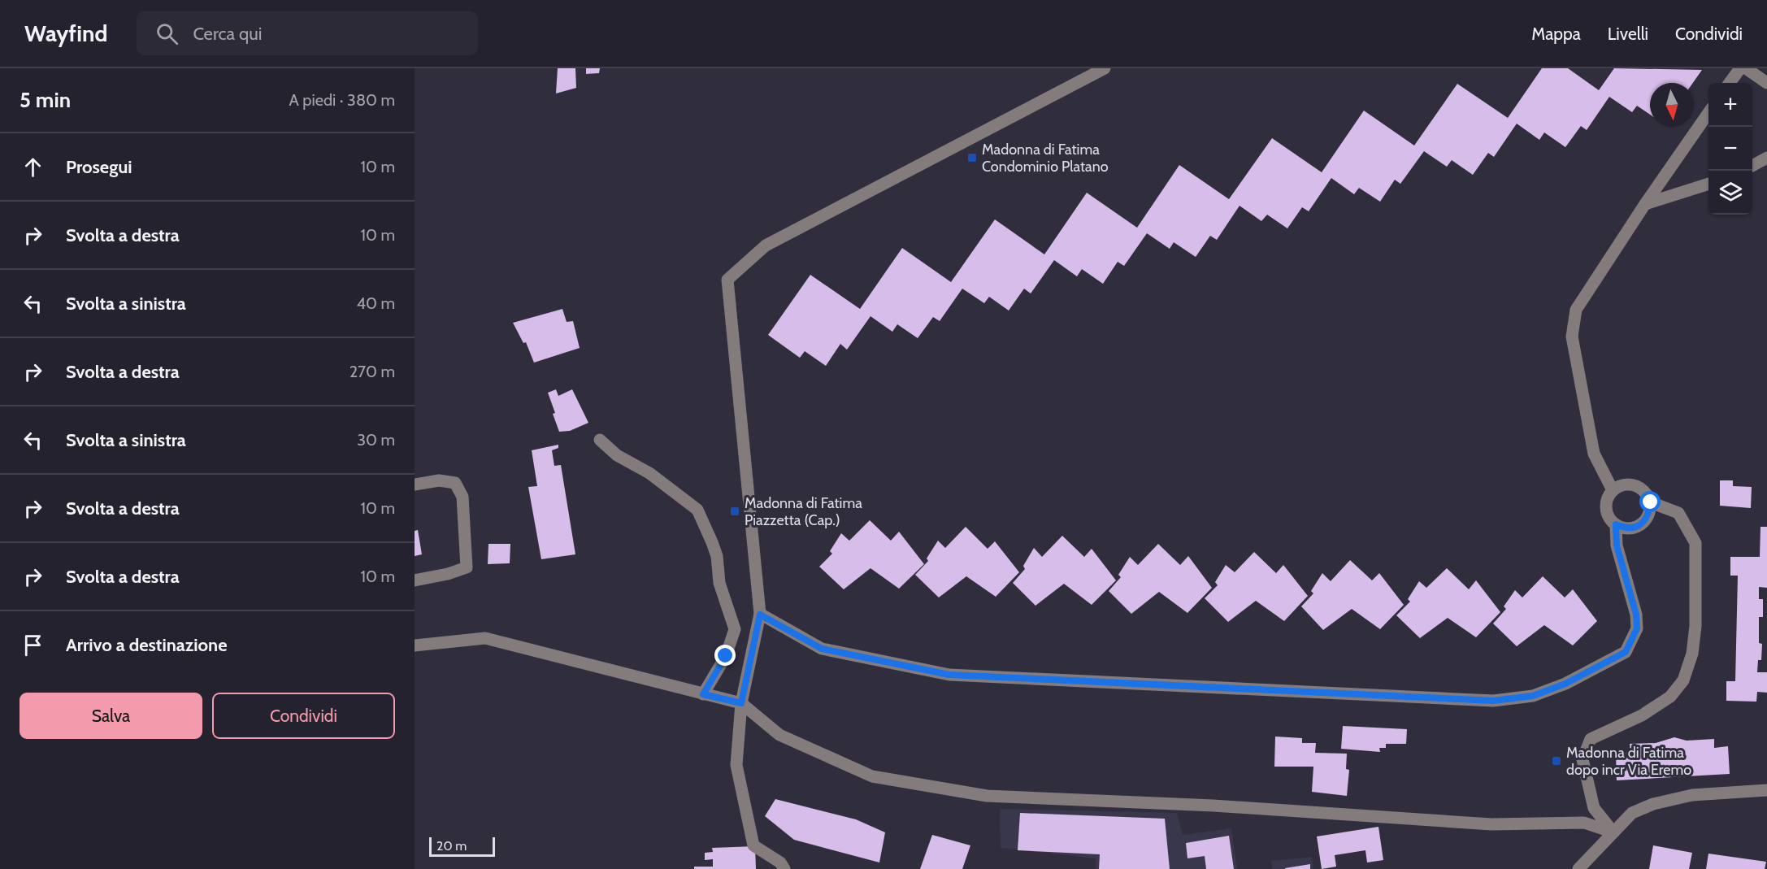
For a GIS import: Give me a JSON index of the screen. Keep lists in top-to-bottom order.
{
  "places": {
    "transit": ["Madonna di Fatima Condominio Platano", "Madonna di Fatima Piazzetta (Cap.)", "Madonna di Fatima dopo incr Via Eremo"]
  },
  "scale_bar": "20 m",
  "north": "bottom",
  "page": {
    "header": "Wayfind",
    "search": "Cerca qui",
    "nav": ["Mappa", "Livelli", "Condividi"],
    "heading": ["5 min", "A piedi · 380 m"],
    "map_buttons": ["+", "−"],
    "list": [
      ["Prosegui", "10 m"],
      ["Svolta a destra", "10 m"],
      ["Svolta a sinistra", "40 m"],
      ["Svolta a destra", "270 m"],
      ["Svolta a sinistra", "30 m"],
      ["Svolta a destra", "10 m"],
      ["Svolta a destra", "10 m"],
      "Arrivo a destinazione"
    ],
    "buttons": ["Salva", "Condividi"],
    "scale": "20 m"
  }
}
